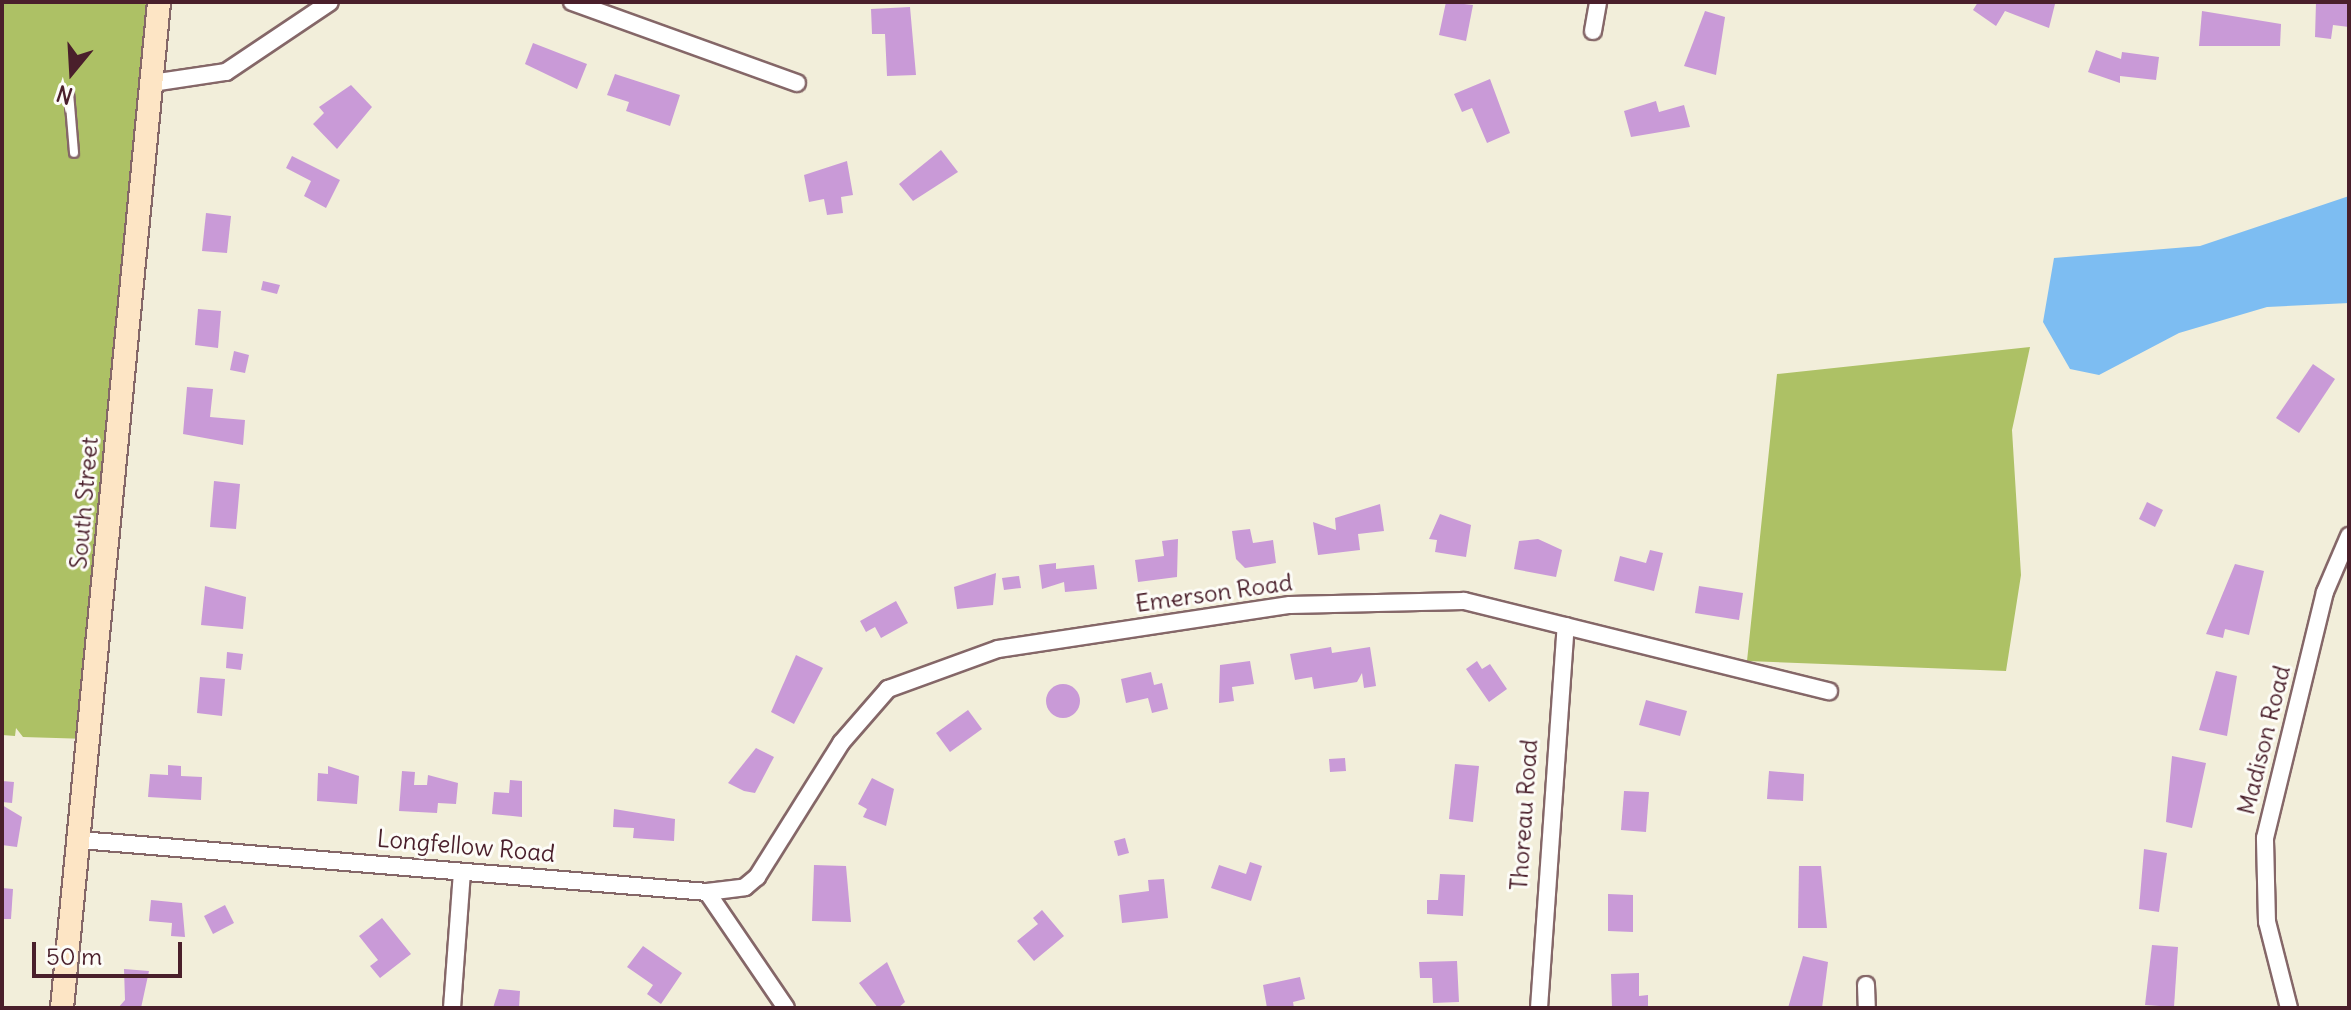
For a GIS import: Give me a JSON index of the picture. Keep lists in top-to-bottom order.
{
  "streets": {
    "main road": ["South Street"],
    "street": [
      "Emerson Road",
      "Madison Road",
      "Thoreau Road",
      "Longfellow Road"
    ]
  },
  "crossings": [
    ["South Street", "Longfellow Road"],
    ["Emerson Road", "Thoreau Road"],
    ["Emerson Road", "Longfellow Road"]
  ],
  "scale_bar": "50 m",
  "north": "bottom"
}
